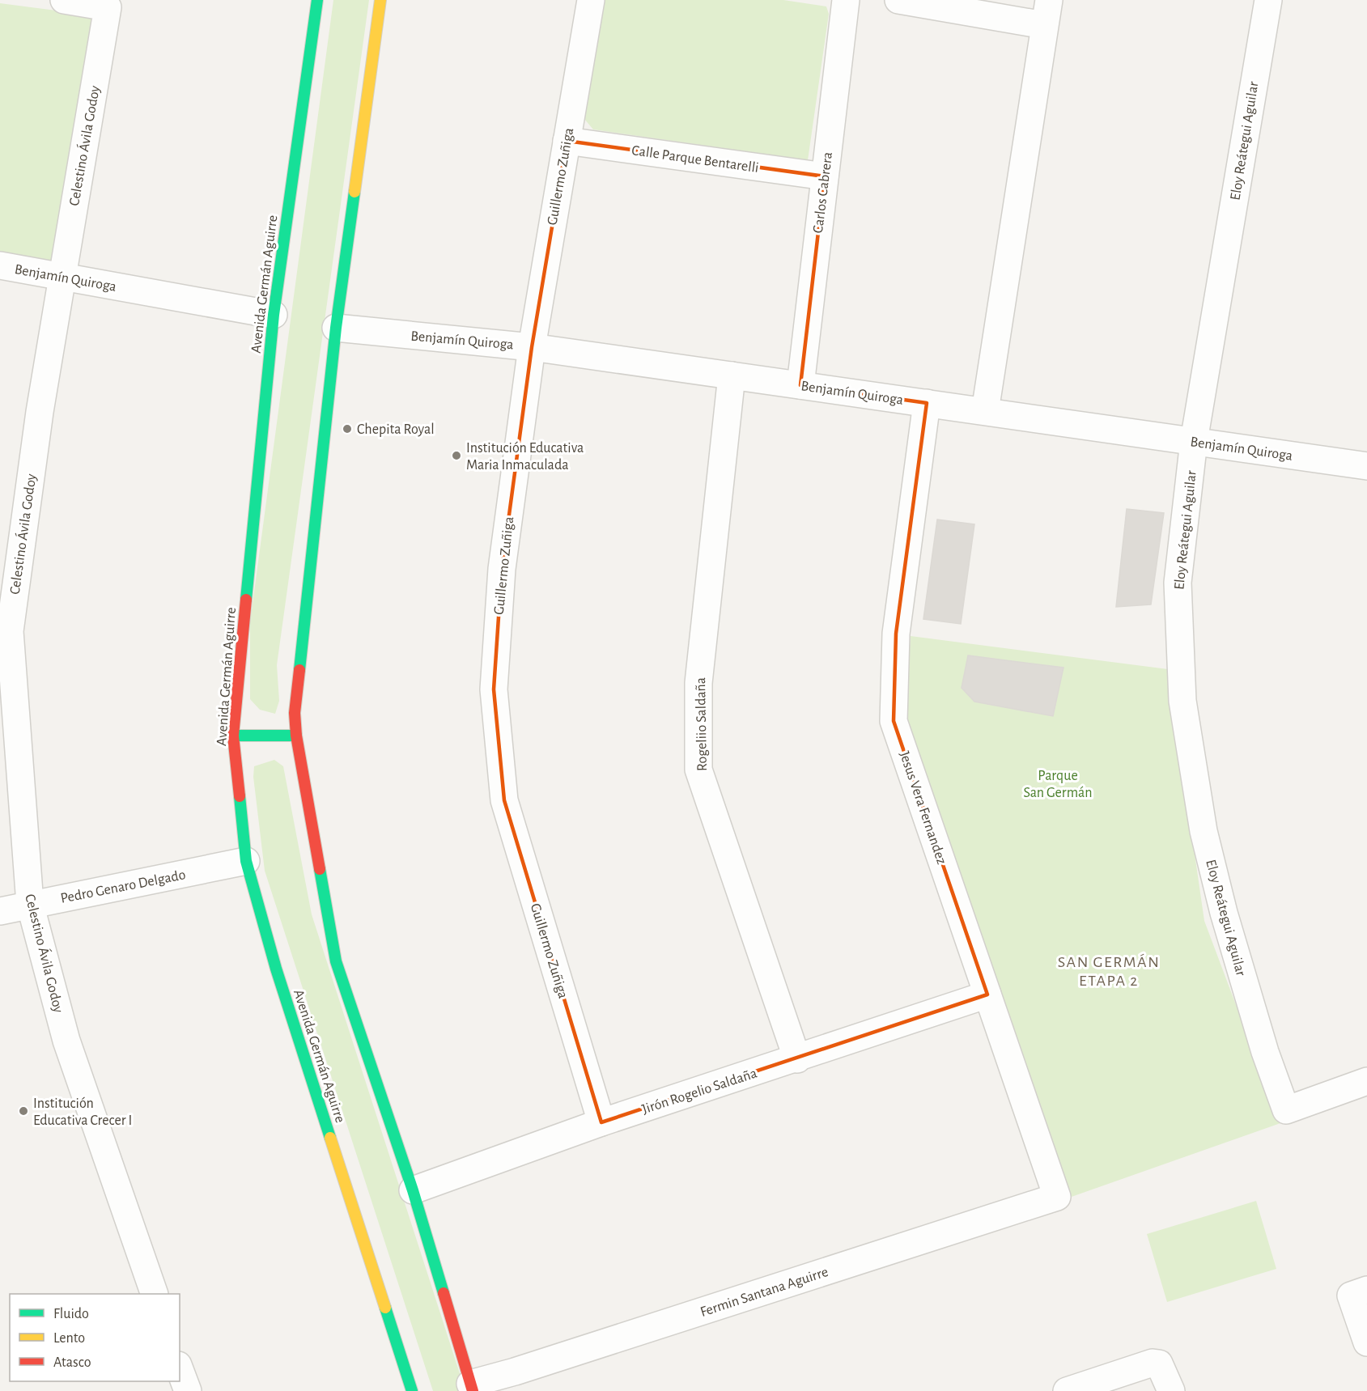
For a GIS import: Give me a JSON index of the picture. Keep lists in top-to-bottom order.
{
  "streets": {
    "main road": ["Avenida Germán Aguirre"],
    "street": [
      "Eloy Reátegui Aguilar",
      "Celestino Ávila Godoy",
      "Calle Parque Bentarelli",
      "Guillermo Zuñiga",
      "Carlos Cabrera",
      "Benjamín Quiroga",
      "Rogeliio Saldaña",
      "Jesus Vera Fernandez",
      "Pedro Genaro Delgado",
      "Jirón Rogelio Saldaña",
      "Fermin Santana Aguirre"
    ]
  },
  "crossings": [
    ["Eloy Reátegui Aguilar", "Benjamín Quiroga"],
    ["Celestino Ávila Godoy", "Benjamín Quiroga"],
    ["Celestino Ávila Godoy", "Pedro Genaro Delgado"],
    ["Calle Parque Bentarelli", "Guillermo Zuñiga"],
    ["Calle Parque Bentarelli", "Carlos Cabrera"],
    ["Guillermo Zuñiga", "Benjamín Quiroga"],
    ["Guillermo Zuñiga", "Jirón Rogelio Saldaña"],
    ["Carlos Cabrera", "Benjamín Quiroga"],
    ["Benjamín Quiroga", "Avenida Germán Aguirre"],
    ["Benjamín Quiroga", "Rogeliio Saldaña"],
    ["Benjamín Quiroga", "Jesus Vera Fernandez"],
    ["Avenida Germán Aguirre", "Pedro Genaro Delgado"],
    ["Rogeliio Saldaña", "Jirón Rogelio Saldaña"],
    ["Jesus Vera Fernandez", "Jirón Rogelio Saldaña"],
    ["Jesus Vera Fernandez", "Fermin Santana Aguirre"]
  ],
  "districts": ["SAN GERMÁN ETAPA 2"],
  "parks": ["Parque San Germán"],
  "places": ["Chepita Royal", "Institución Educativa Maria Inmaculada", "Institución Educativa Crecer I"],
  "legend": ["Fluido", "Lento", "Atasco"]
}
